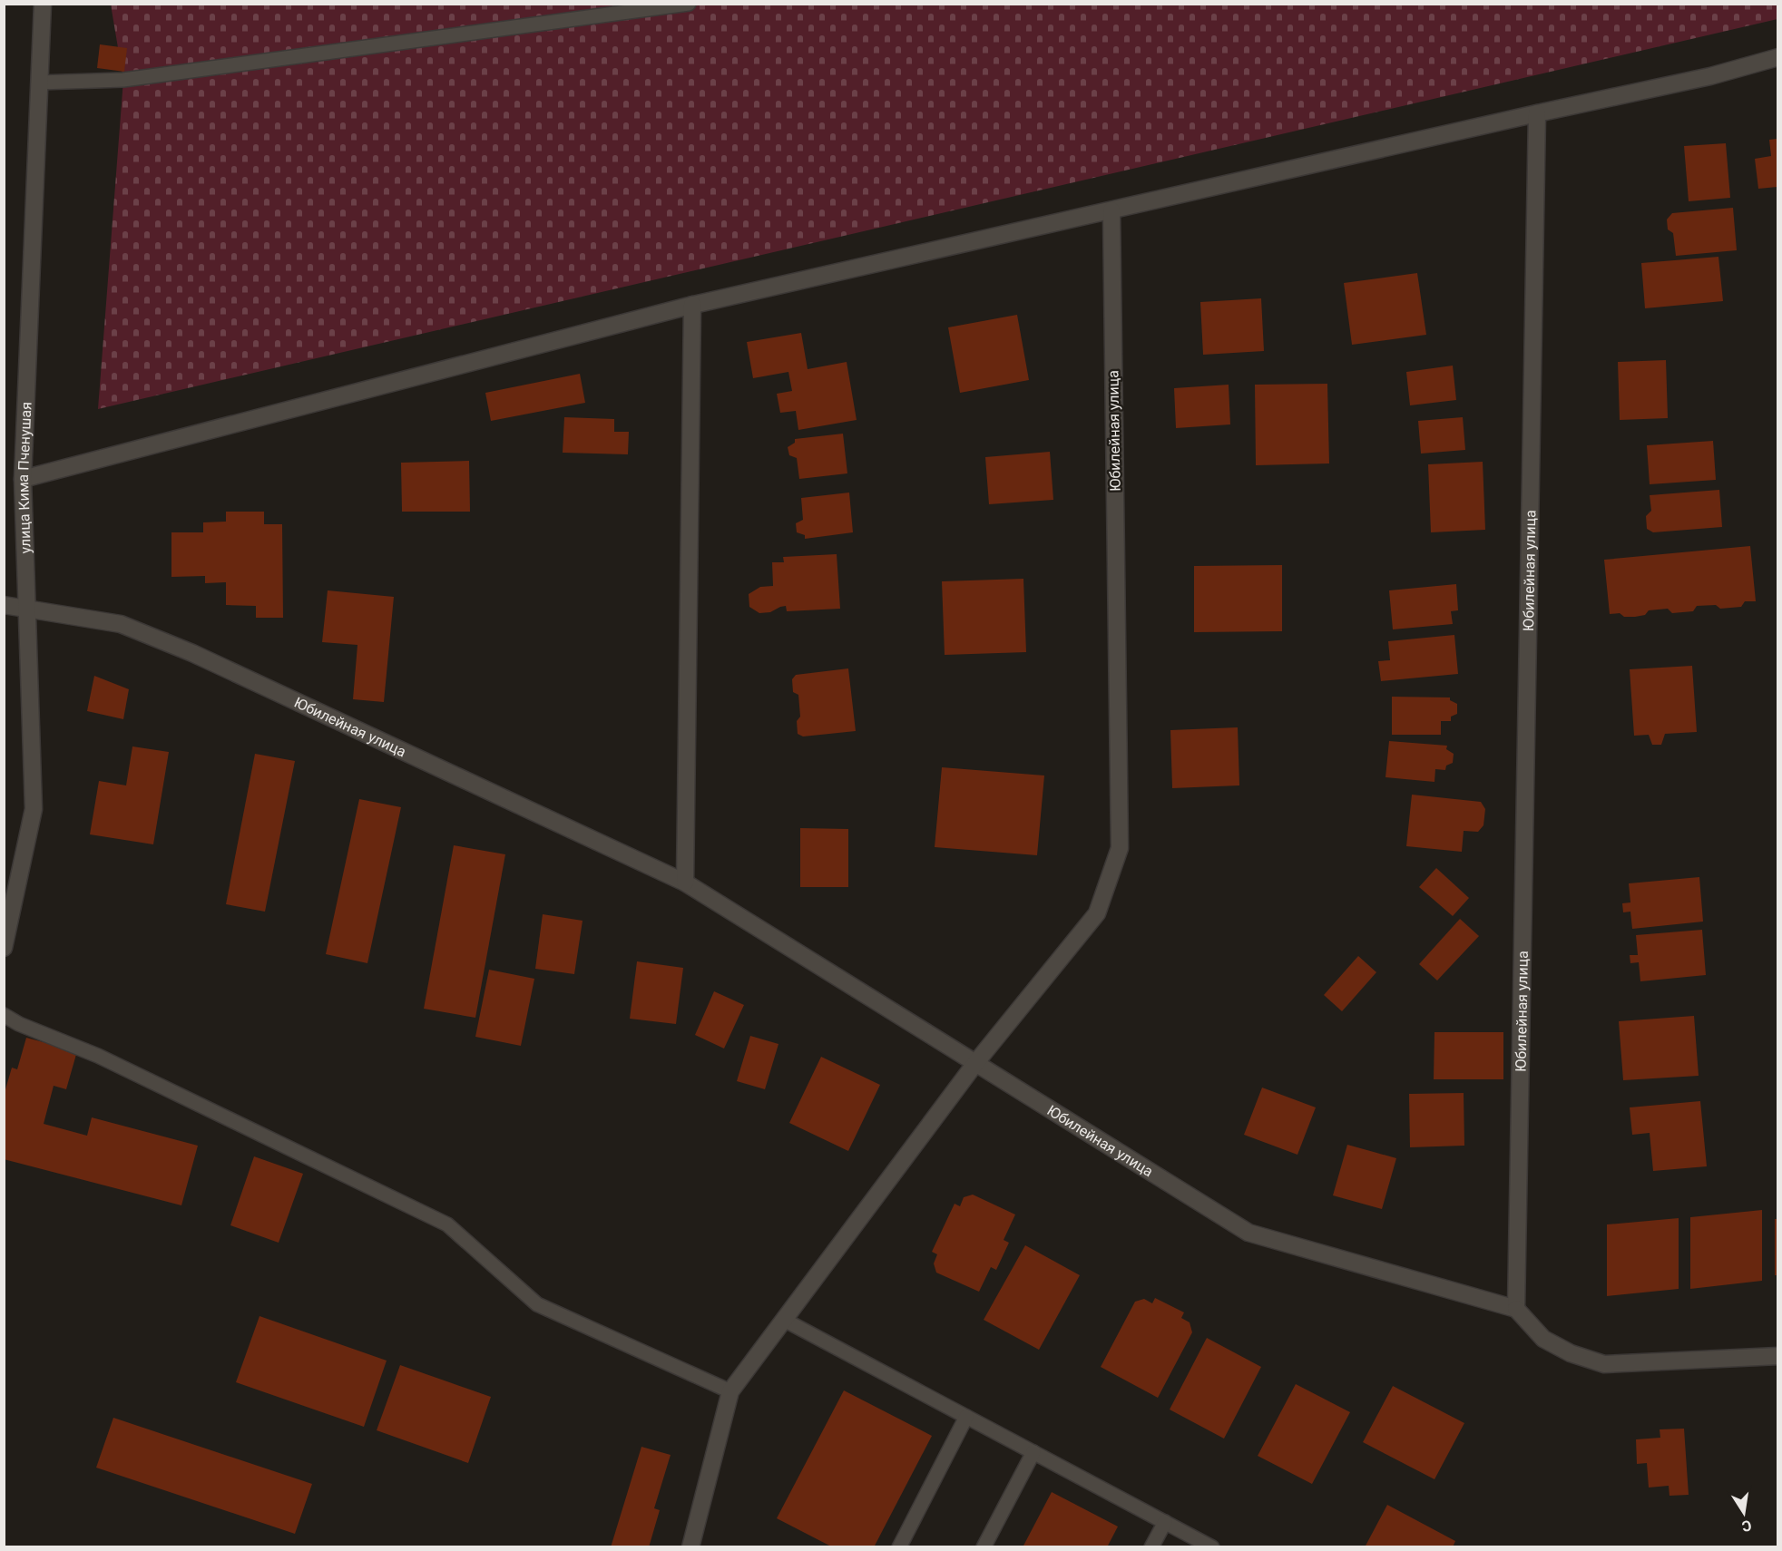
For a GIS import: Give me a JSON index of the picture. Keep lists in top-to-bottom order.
{
  "streets": {
    "street": ["Юбилейная улица", "улица Кима Пченушая"]
  },
  "crossings": [
    ["Юбилейная улица", "улица Кима Пченушая"]
  ],
  "north": "bottom"
}
